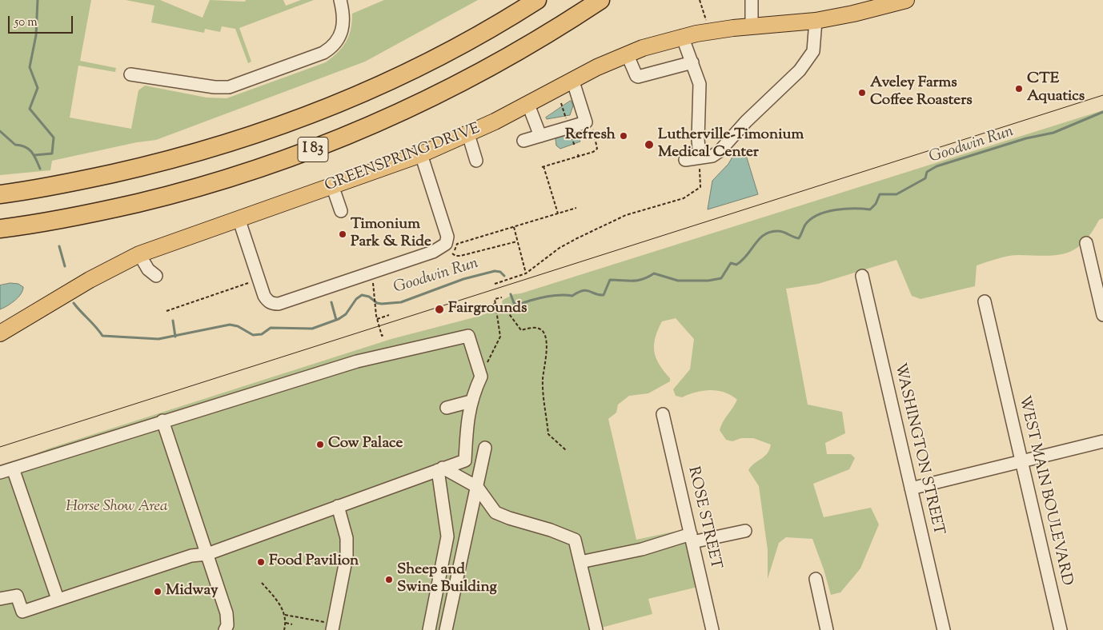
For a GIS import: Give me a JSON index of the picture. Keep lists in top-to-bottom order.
{
  "streets": {
    "highway": ["I 83"],
    "main road": ["GREENSPRING DRIVE"],
    "street": ["WASHINGTON STREET", "WEST MAIN BOULEVARD", "ROSE STREET"]
  },
  "water": ["Goodwin Run"],
  "parks": ["Horse Show Area"],
  "places": [
    "CTE Aquatics",
    "Aveley Farms Coffee Roasters",
    "Refresh",
    "Lutherville-Timonium Medical Center",
    "Timonium Park & Ride",
    "Fairgrounds",
    "Cow Palace",
    "Food Pavilion",
    "Sheep and Swine Building",
    "Midway"
  ],
  "scale_bar": "50 m"
}
